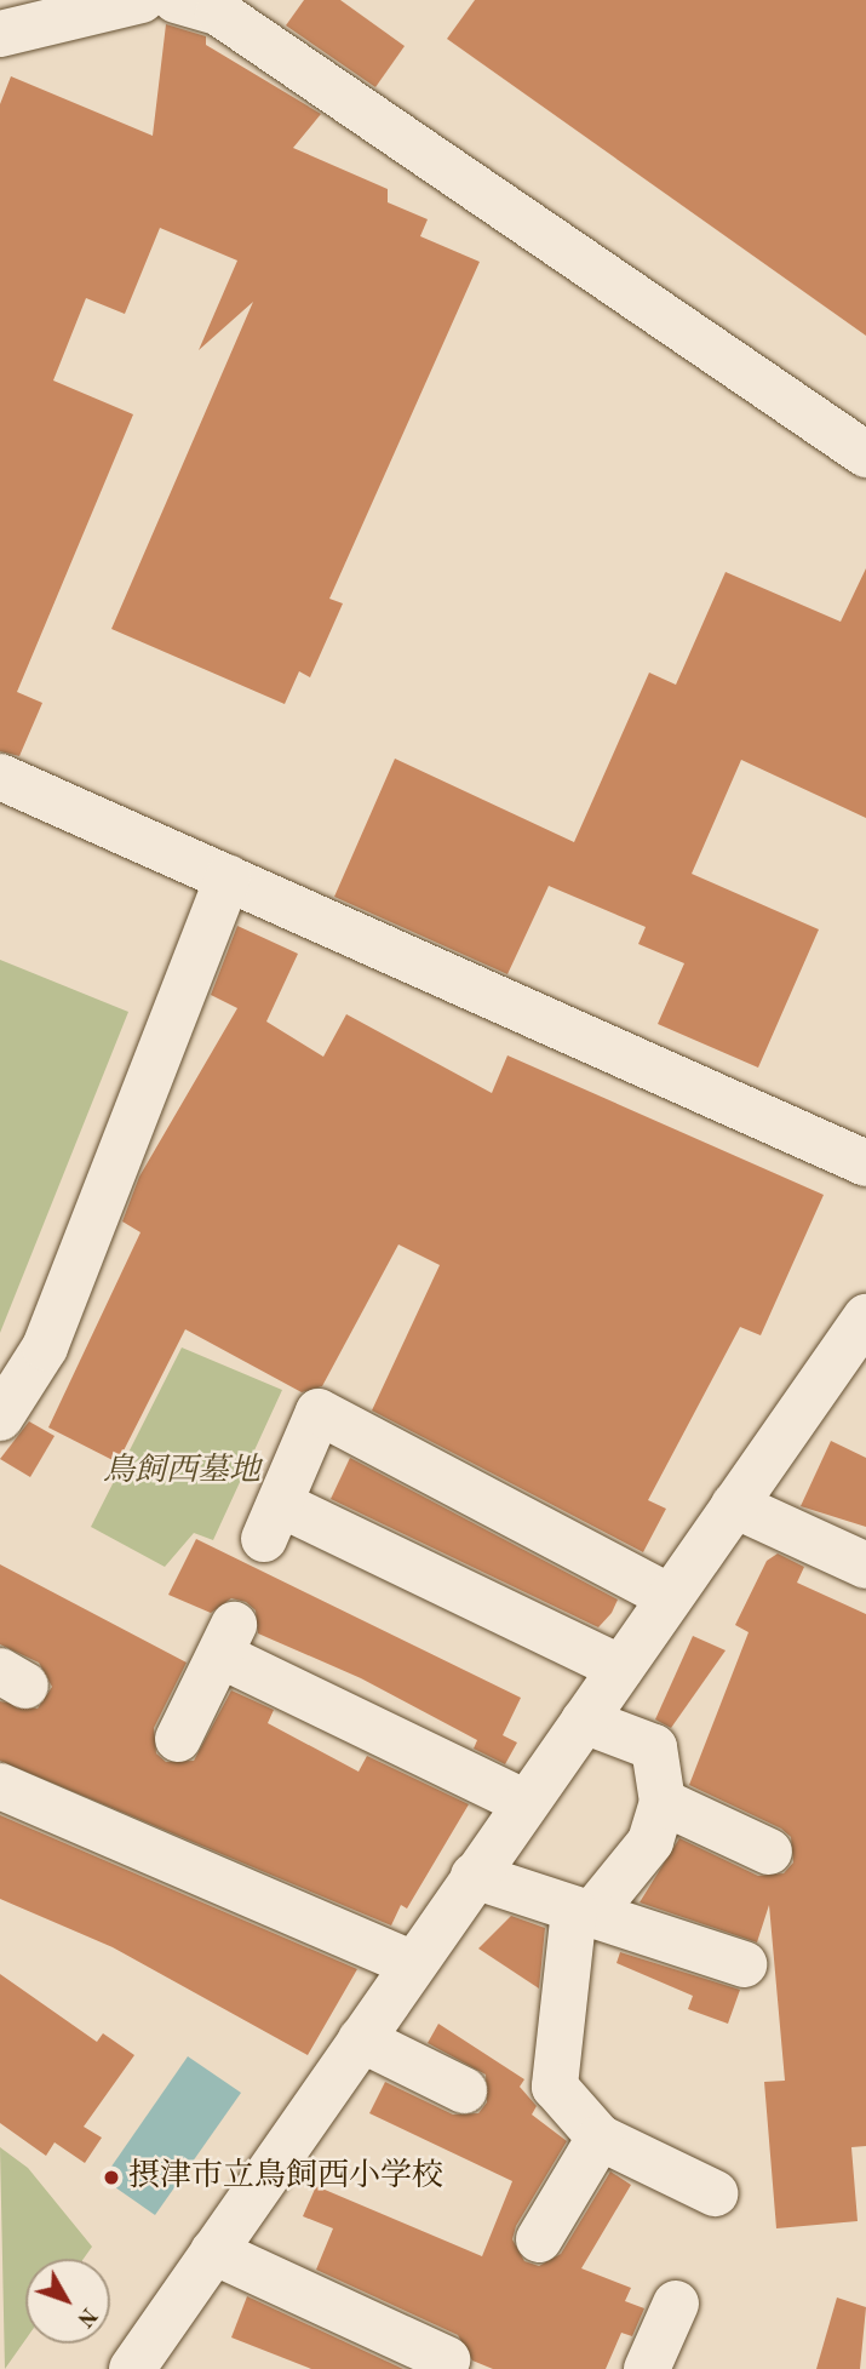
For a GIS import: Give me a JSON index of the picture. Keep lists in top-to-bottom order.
{
  "parks": ["鳥飼西墓地"],
  "places": ["摂津市立鳥飼西小学校"],
  "north": "bottom right"
}
